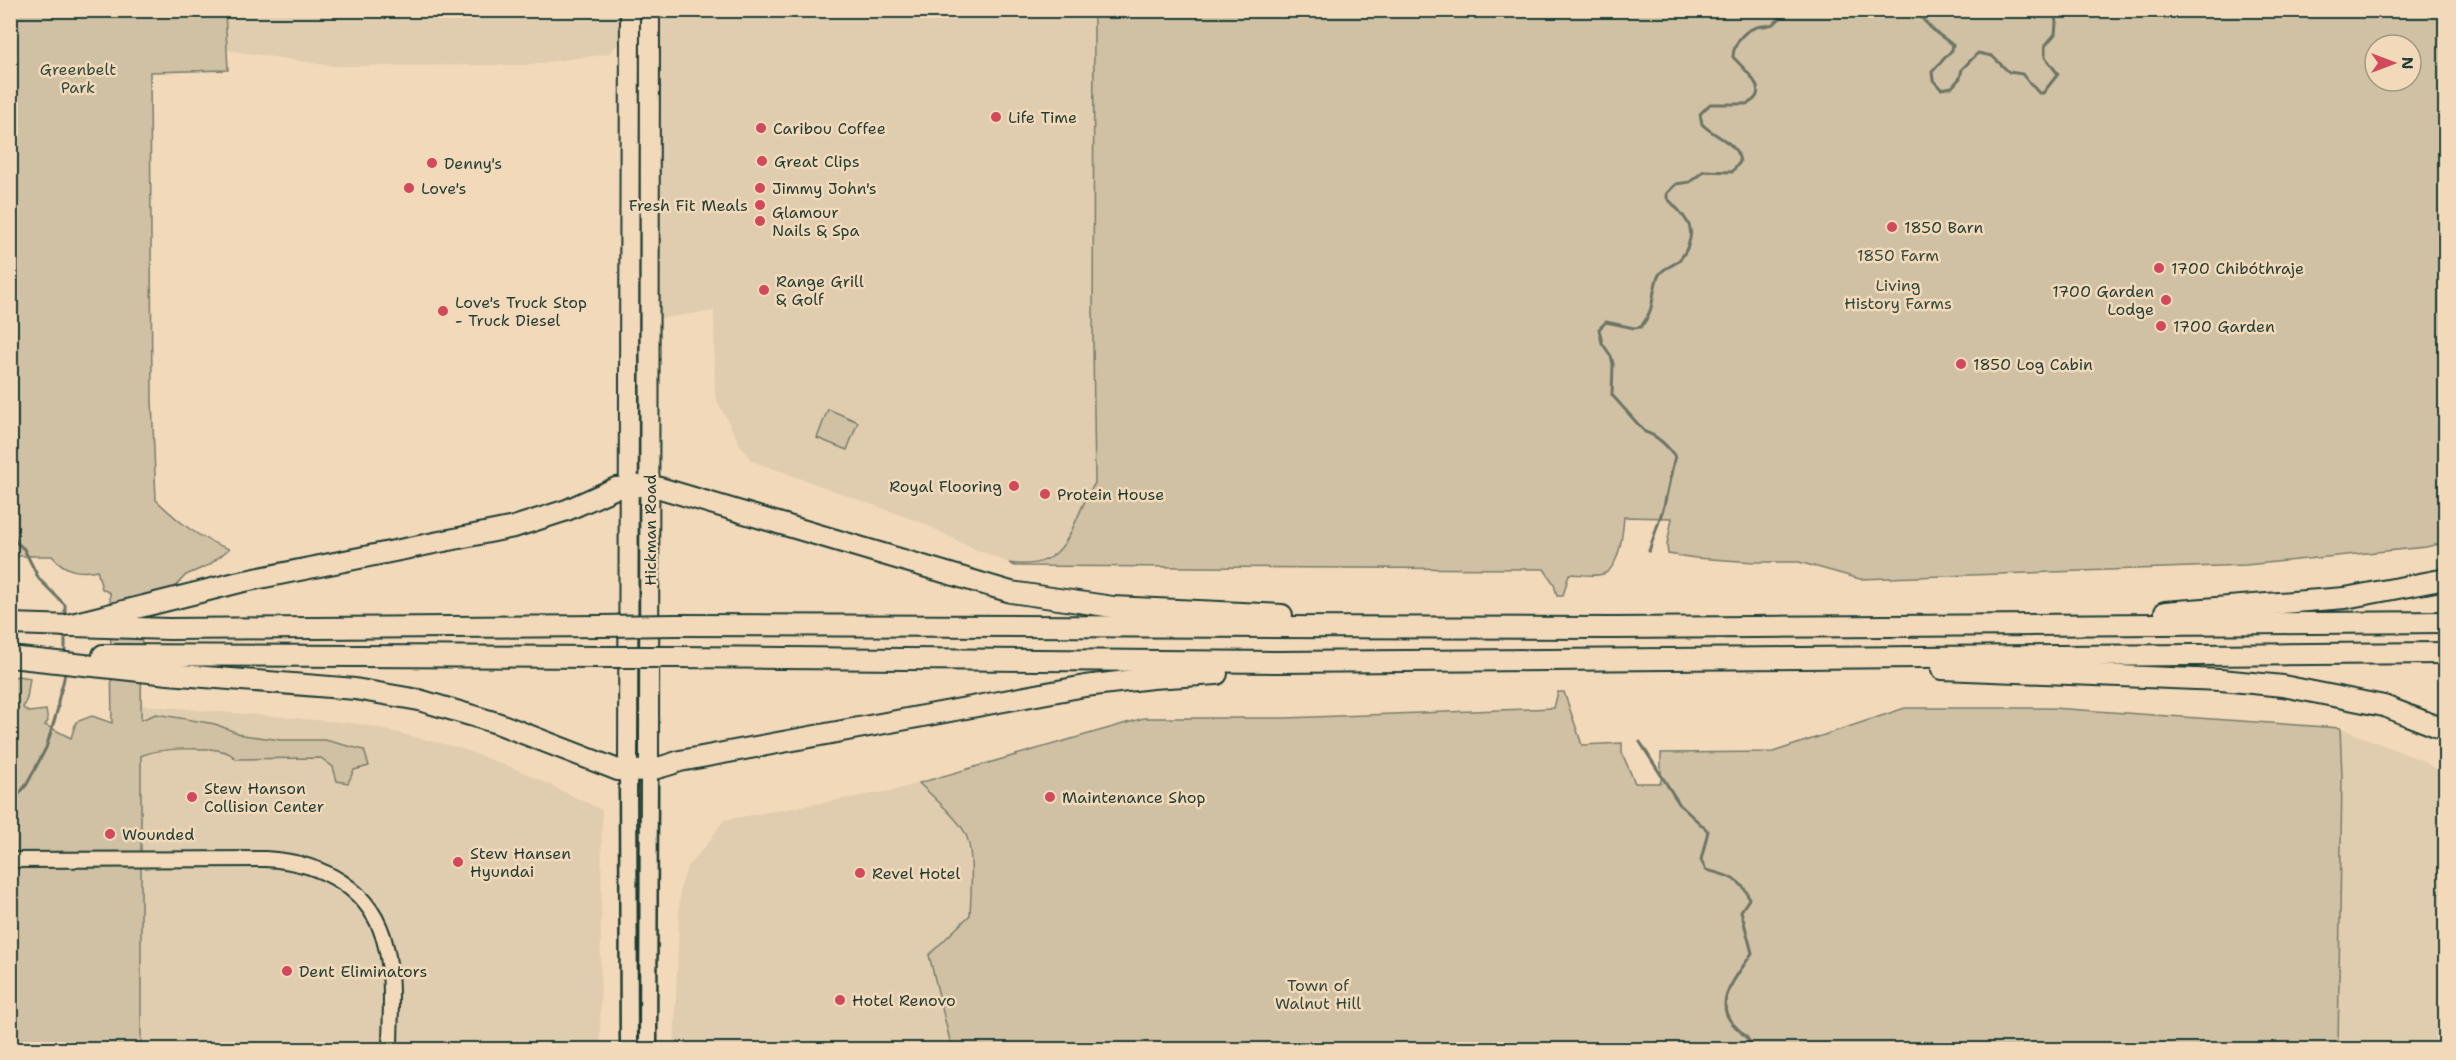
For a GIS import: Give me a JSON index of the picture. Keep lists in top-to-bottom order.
{
  "streets": {
    "highway": ["Hickman Road"]
  },
  "parks": [
    "Greenbelt Park",
    "1850 Farm",
    "Living History Farms",
    "Town of Walnut Hill"
  ],
  "places": [
    "Life Time",
    "Caribou Coffee",
    "Great Clips",
    "Denny's",
    "Love's",
    "Jimmy John's",
    "Fresh Fit Meals",
    "Glamour Nails & Spa",
    "1850 Barn",
    "1700 Chibóthraje",
    "Range Grill & Golf",
    "1700 Garden Lodge",
    "Love's Truck Stop - Truck Diesel",
    "1700 Garden",
    "1850 Log Cabin",
    "Royal Flooring",
    "Protein House",
    "Stew Hanson Collision Center",
    "Maintenance Shop",
    "Wounded",
    "Stew Hansen Hyundai",
    "Revel Hotel",
    "Dent Eliminators",
    "Hotel Renovo"
  ],
  "north": "right"
}
